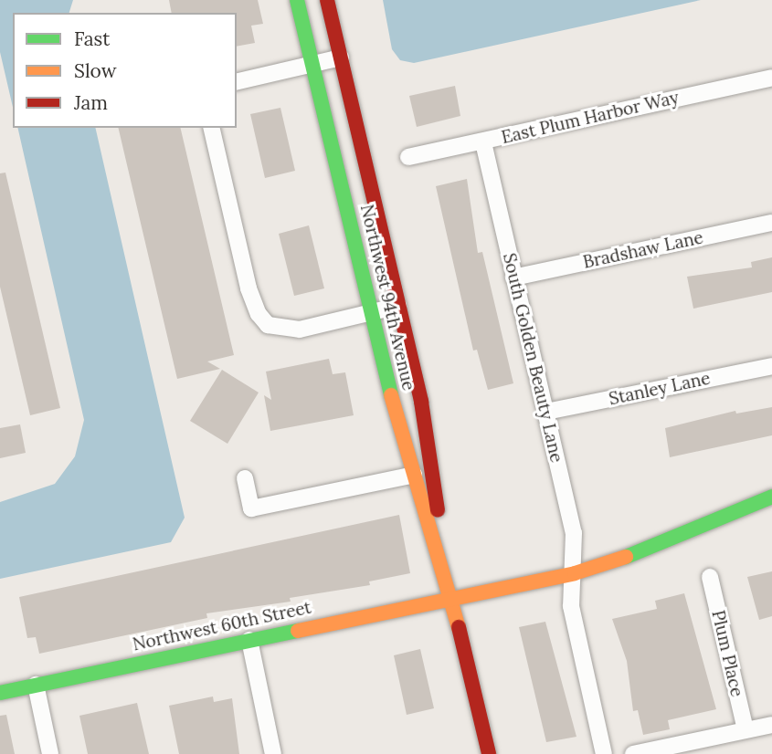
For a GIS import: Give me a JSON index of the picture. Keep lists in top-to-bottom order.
{
  "streets": {
    "street": [
      "East Plum Harbor Way",
      "Bradshaw Lane",
      "Northwest 94th Avenue",
      "South Golden Beauty Lane",
      "Stanley Lane",
      "Northwest 60th Street",
      "Plum Place"
    ]
  },
  "crossings": [
    ["East Plum Harbor Way", "South Golden Beauty Lane"],
    ["Bradshaw Lane", "South Golden Beauty Lane"],
    ["Northwest 94th Avenue", "Northwest 60th Street"],
    ["South Golden Beauty Lane", "Stanley Lane"],
    ["South Golden Beauty Lane", "Northwest 60th Street"]
  ],
  "legend": ["Fast", "Slow", "Jam"]
}
